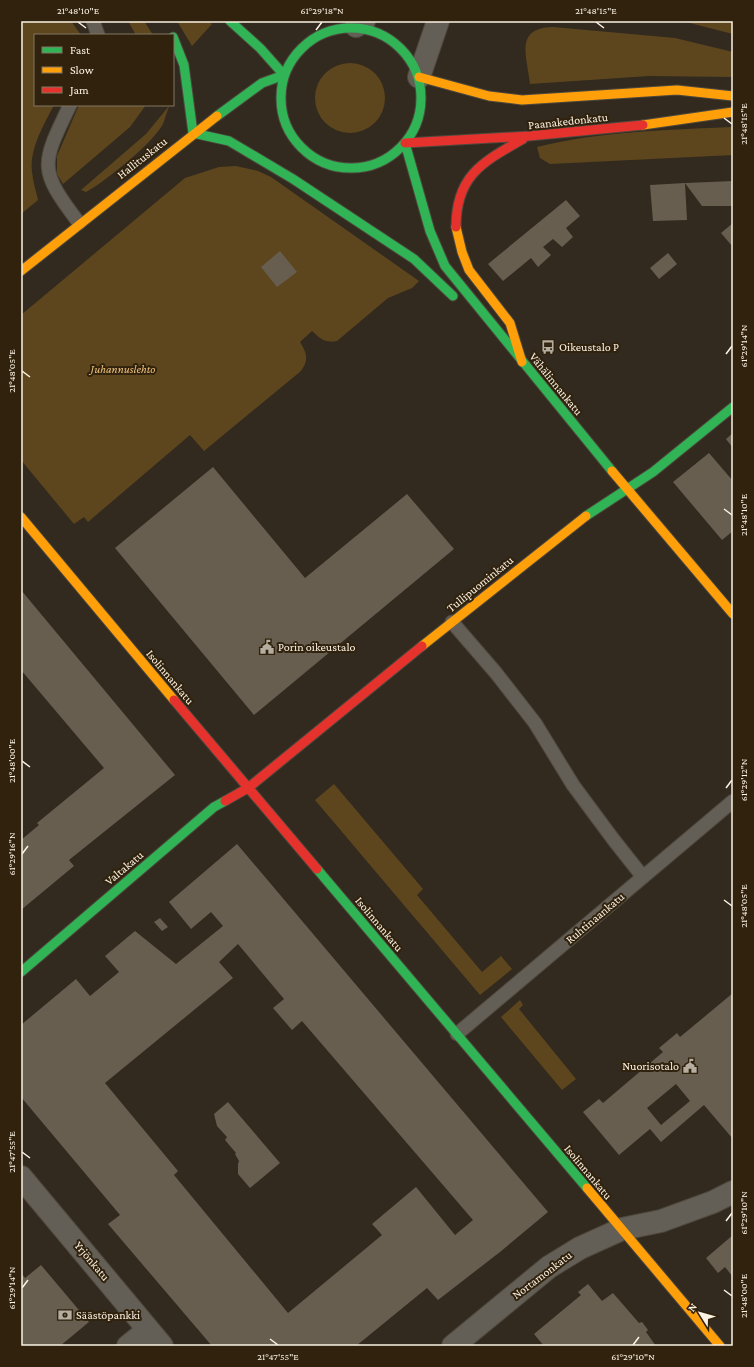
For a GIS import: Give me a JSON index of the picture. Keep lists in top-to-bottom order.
{
  "streets": {
    "main road": [
      "Paanakedonkatu",
      "Hallituskatu",
      "Vähälinnankatu",
      "Tullipuominkatu",
      "Isolinnankatu",
      "Valtakatu"
    ],
    "street": ["Yrjönkatu", "Nortamonkatu"],
    "lane": ["Ruhtinaankatu"]
  },
  "crossings": [
    ["Paanakedonkatu", "Hallituskatu"],
    ["Paanakedonkatu", "Vähälinnankatu"],
    ["Hallituskatu", "Vähälinnankatu"],
    ["Vähälinnankatu", "Tullipuominkatu"],
    ["Tullipuominkatu", "Isolinnankatu"],
    ["Tullipuominkatu", "Valtakatu"],
    ["Isolinnankatu", "Valtakatu"],
    ["Isolinnankatu", "Ruhtinaankatu"],
    ["Isolinnankatu", "Nortamonkatu"]
  ],
  "parks": ["Juhannuslehto"],
  "places": {
    "bus stop": ["Oikeustalo P"],
    "public building": ["Porin oikeustalo", "Nuorisotalo"],
    "bank": ["Säästöpankki"]
  },
  "legend": ["Fast", "Slow", "Jam"],
  "north": "top left",
  "coordinates": [
    "21°48'10\"E",
    "61°29'18\"N",
    "21°48'15\"E",
    "61°29'14\"N",
    "21°48'05\"E",
    "21°48'00\"E",
    "61°29'12\"N",
    "61°29'16\"N",
    "21°47'55\"E",
    "61°29'10\"N"
  ]
}
